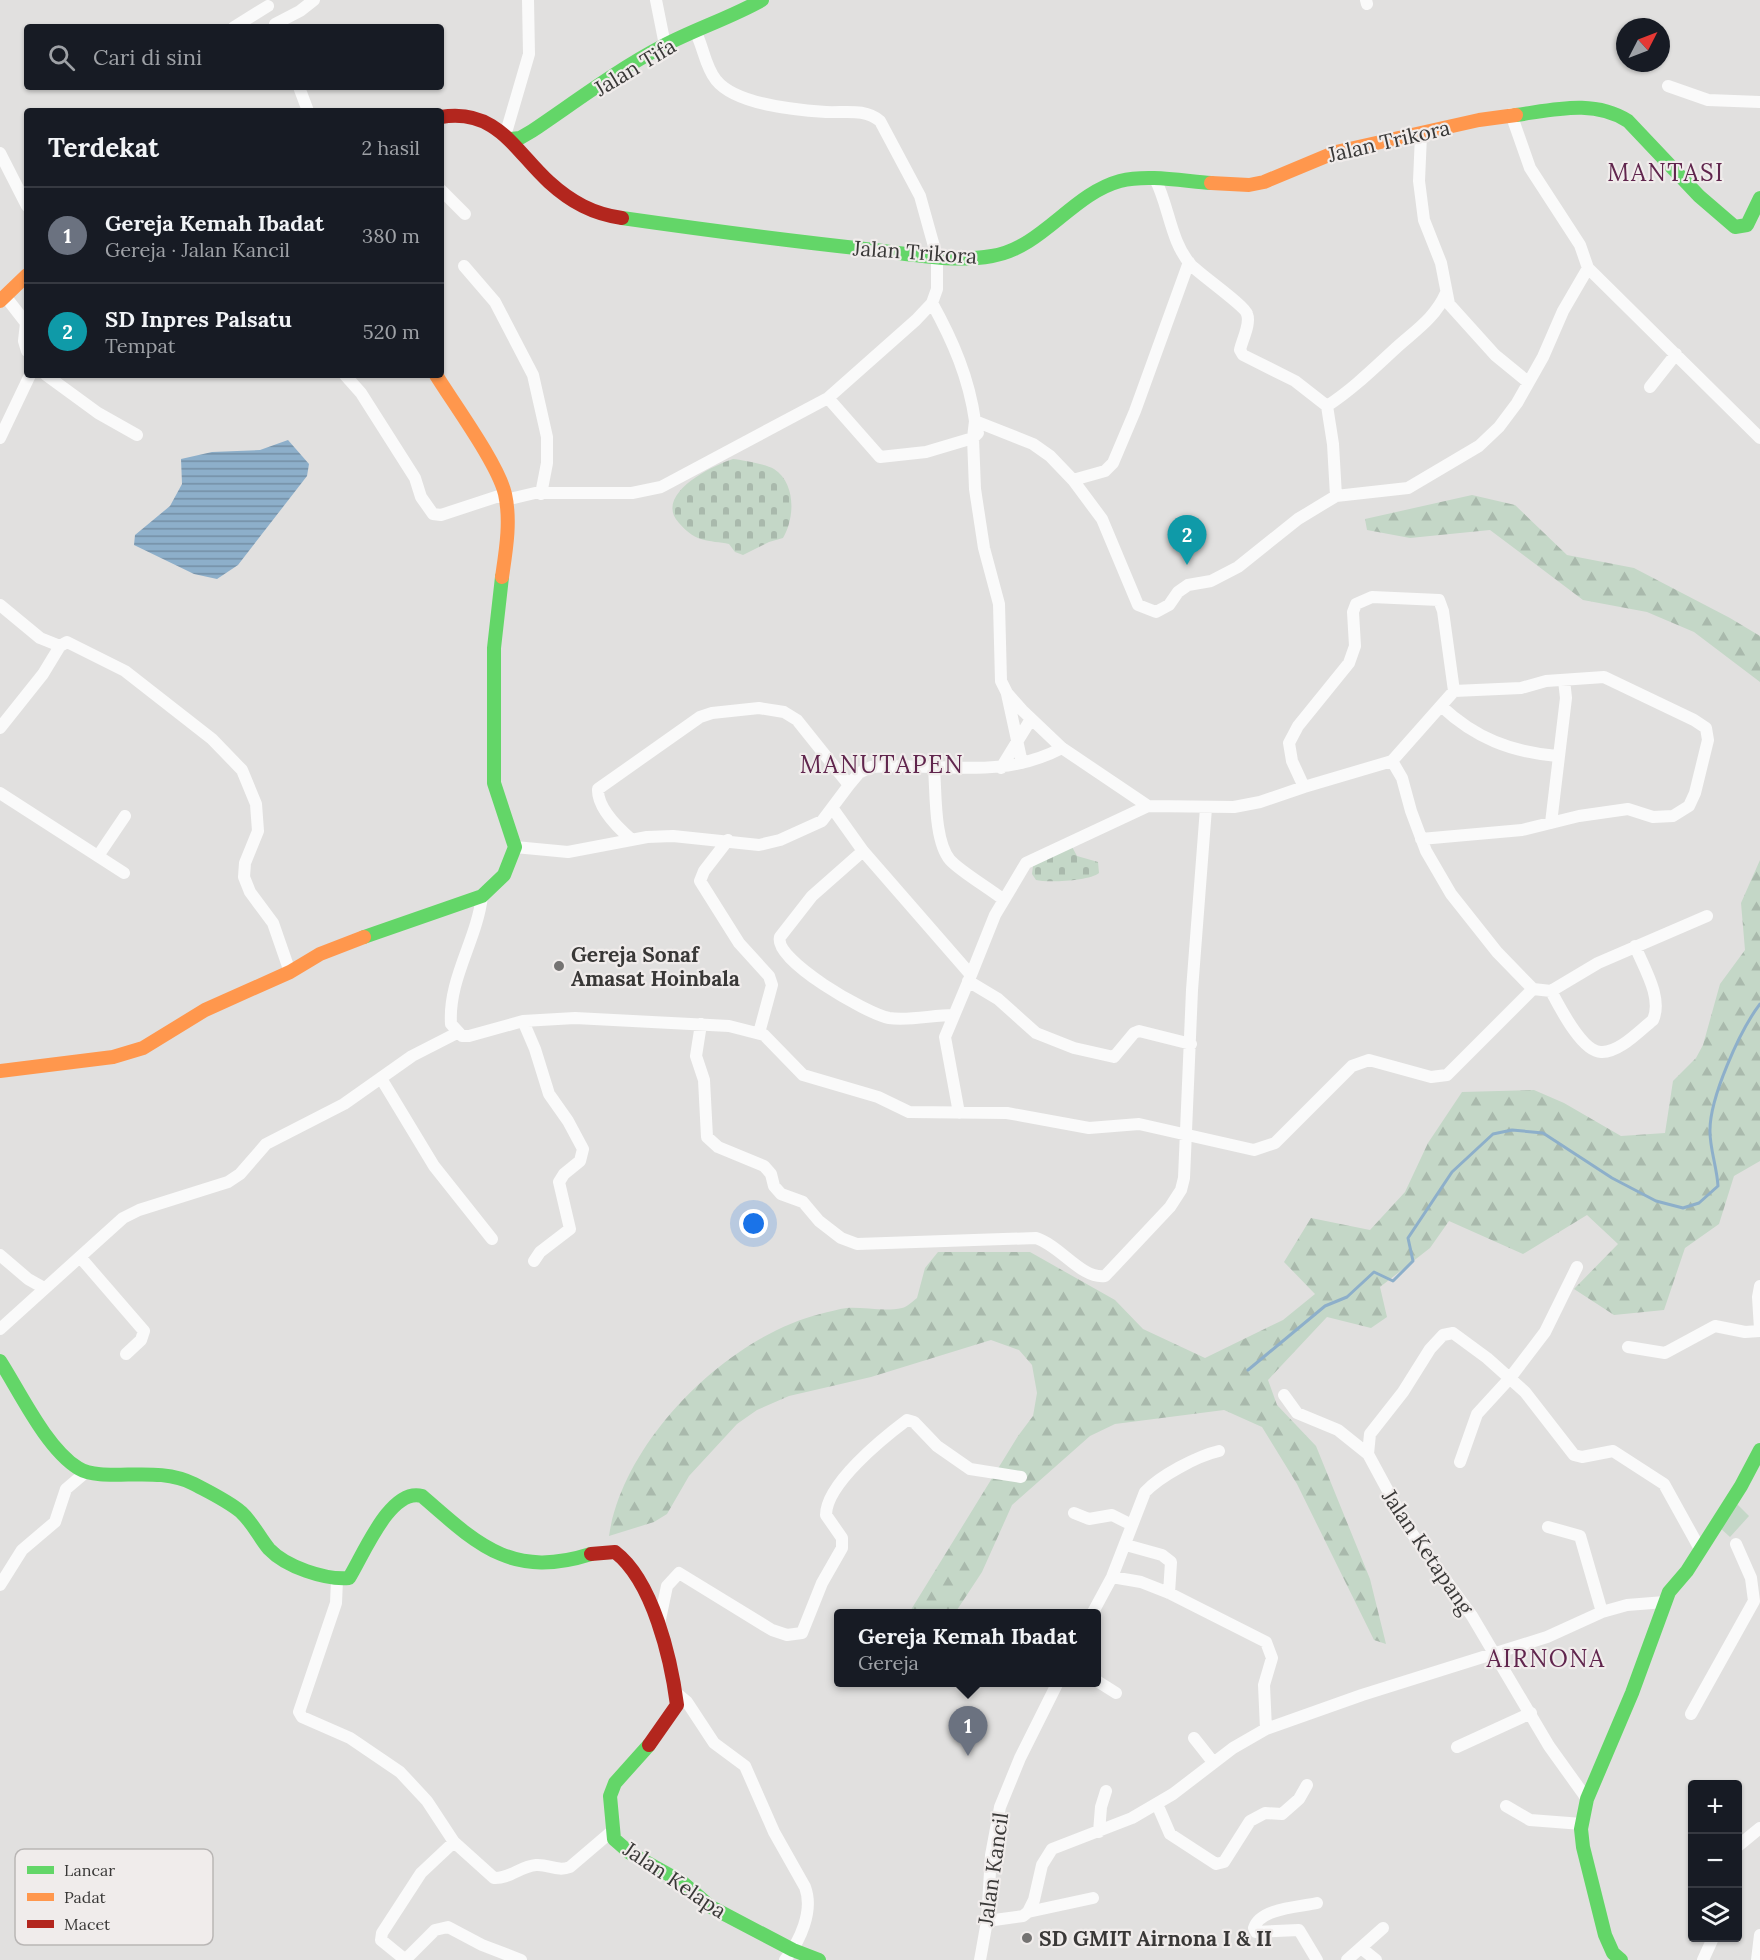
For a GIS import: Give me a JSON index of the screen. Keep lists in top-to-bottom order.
{
  "streets": {
    "street": [
      "Jalan Tifa",
      "Jalan Trikora",
      "Jalan Ketapang",
      "Jalan Kancil",
      "Jalan Kelapa"
    ]
  },
  "crossings": [
    ["Jalan Tifa", "Jalan Trikora"]
  ],
  "districts": ["MANTASI", "MANUTAPEN", "AIRNONA"],
  "places": ["Gereja Sonaf Amasat Hoinbala", "SD GMIT Airnona I & II"],
  "legend": ["Lancar", "Padat", "Macet"],
  "north": "top right",
  "page": {
    "search": "Cari di sini",
    "heading": ["Terdekat", "2 hasil"],
    "list": [
      {
        "mark": "1",
        "name": "Gereja Kemah Ibadat",
        "note": "Gereja · Jalan Kancil",
        "value": "380 m"
      },
      {
        "mark": "2",
        "name": "SD Inpres Palsatu",
        "note": "Tempat",
        "value": "520 m"
      }
    ],
    "pins": ["2", "1"],
    "popup": ["Gereja Kemah Ibadat", "Gereja"],
    "map_buttons": ["+", "−"]
  }
}
